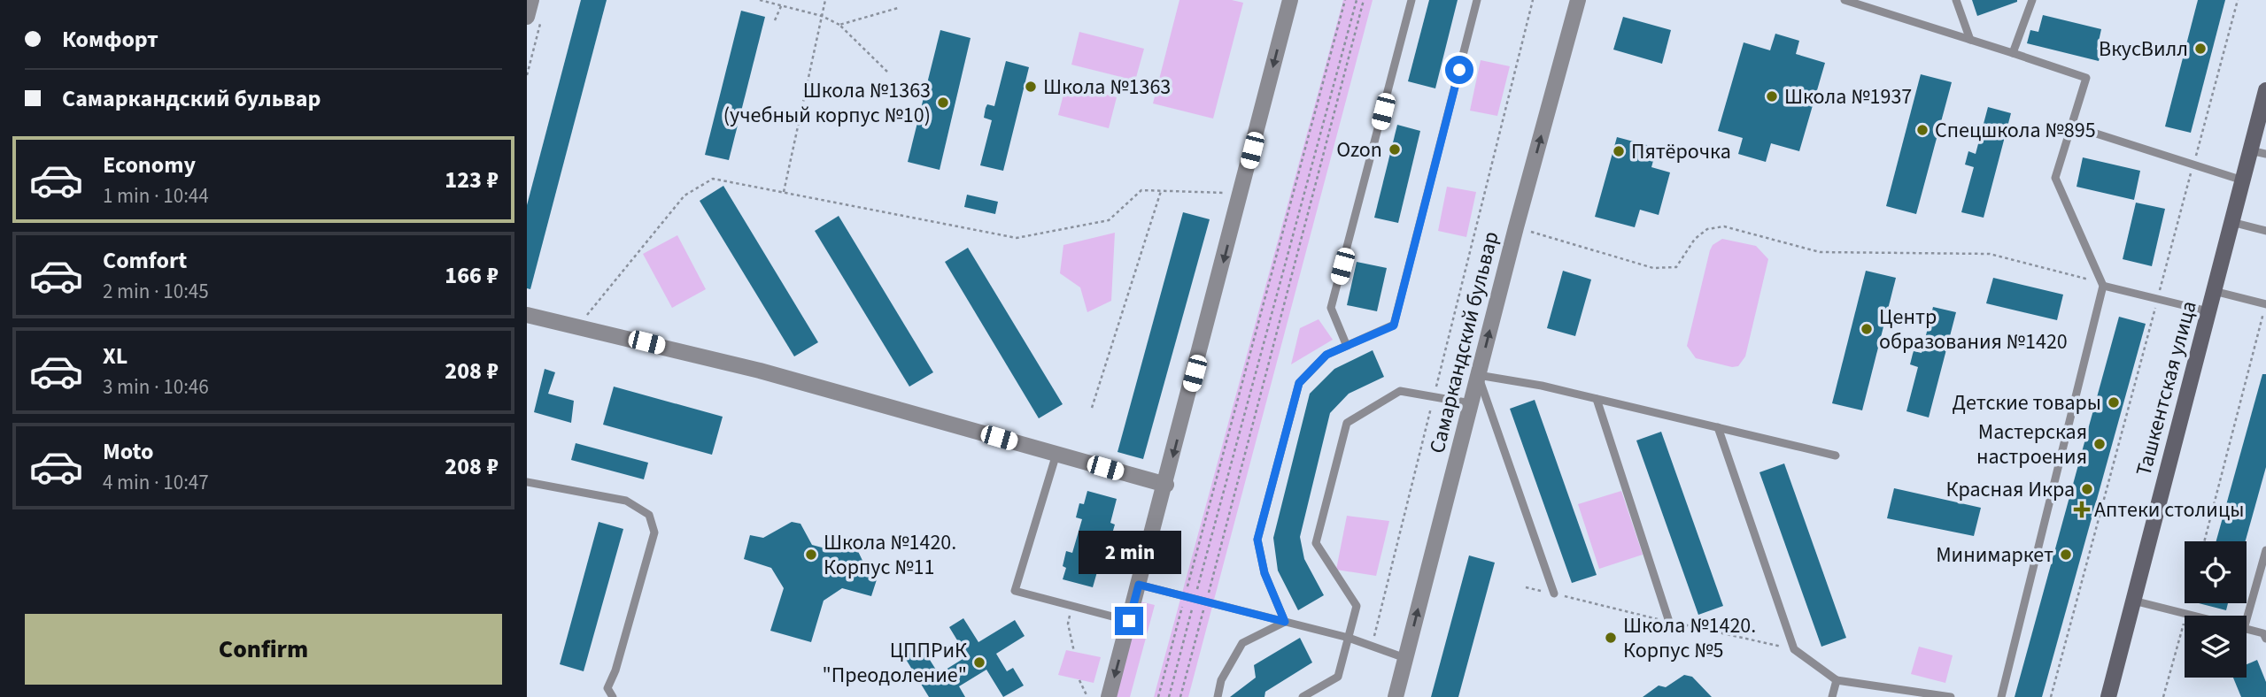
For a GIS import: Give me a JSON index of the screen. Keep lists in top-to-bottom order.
{
  "streets": {
    "main road": ["Ташкентская улица"],
    "street": ["Самаркандский бульвар"]
  },
  "one_way": ["Самаркандский бульвар"],
  "places": {
    "other": [
      "ВкусВилл",
      "Школа №1363",
      "Школа №1937",
      "Школа №1363 (учебный корпус №10)",
      "Спецшкола №895",
      "Ozon",
      "Пятёрочка",
      "Центр образования №1420",
      "Детские товары",
      "Мастерская настроения",
      "Красная Икра",
      "Школа №1420. Корпус №11",
      "Минимаркет",
      "Школа №1420. Корпус №5",
      "ЦППРиК \"Преодоление\""
    ],
    "health": ["Аптеки столицы"]
  },
  "page": {
    "banner": ["Комфорт", "Самаркандский бульвар"],
    "list": [
      {
        "name": "Economy",
        "note": "1 min · 10:44",
        "value": "123 ₽"
      },
      {
        "name": "Comfort",
        "note": "2 min · 10:45",
        "value": "166 ₽"
      },
      {
        "name": "XL",
        "note": "3 min · 10:46",
        "value": "208 ₽"
      },
      {
        "name": "Moto",
        "note": "4 min · 10:47",
        "value": "208 ₽"
      }
    ],
    "bubble": "2 min",
    "buttons": "Confirm"
  }
}
